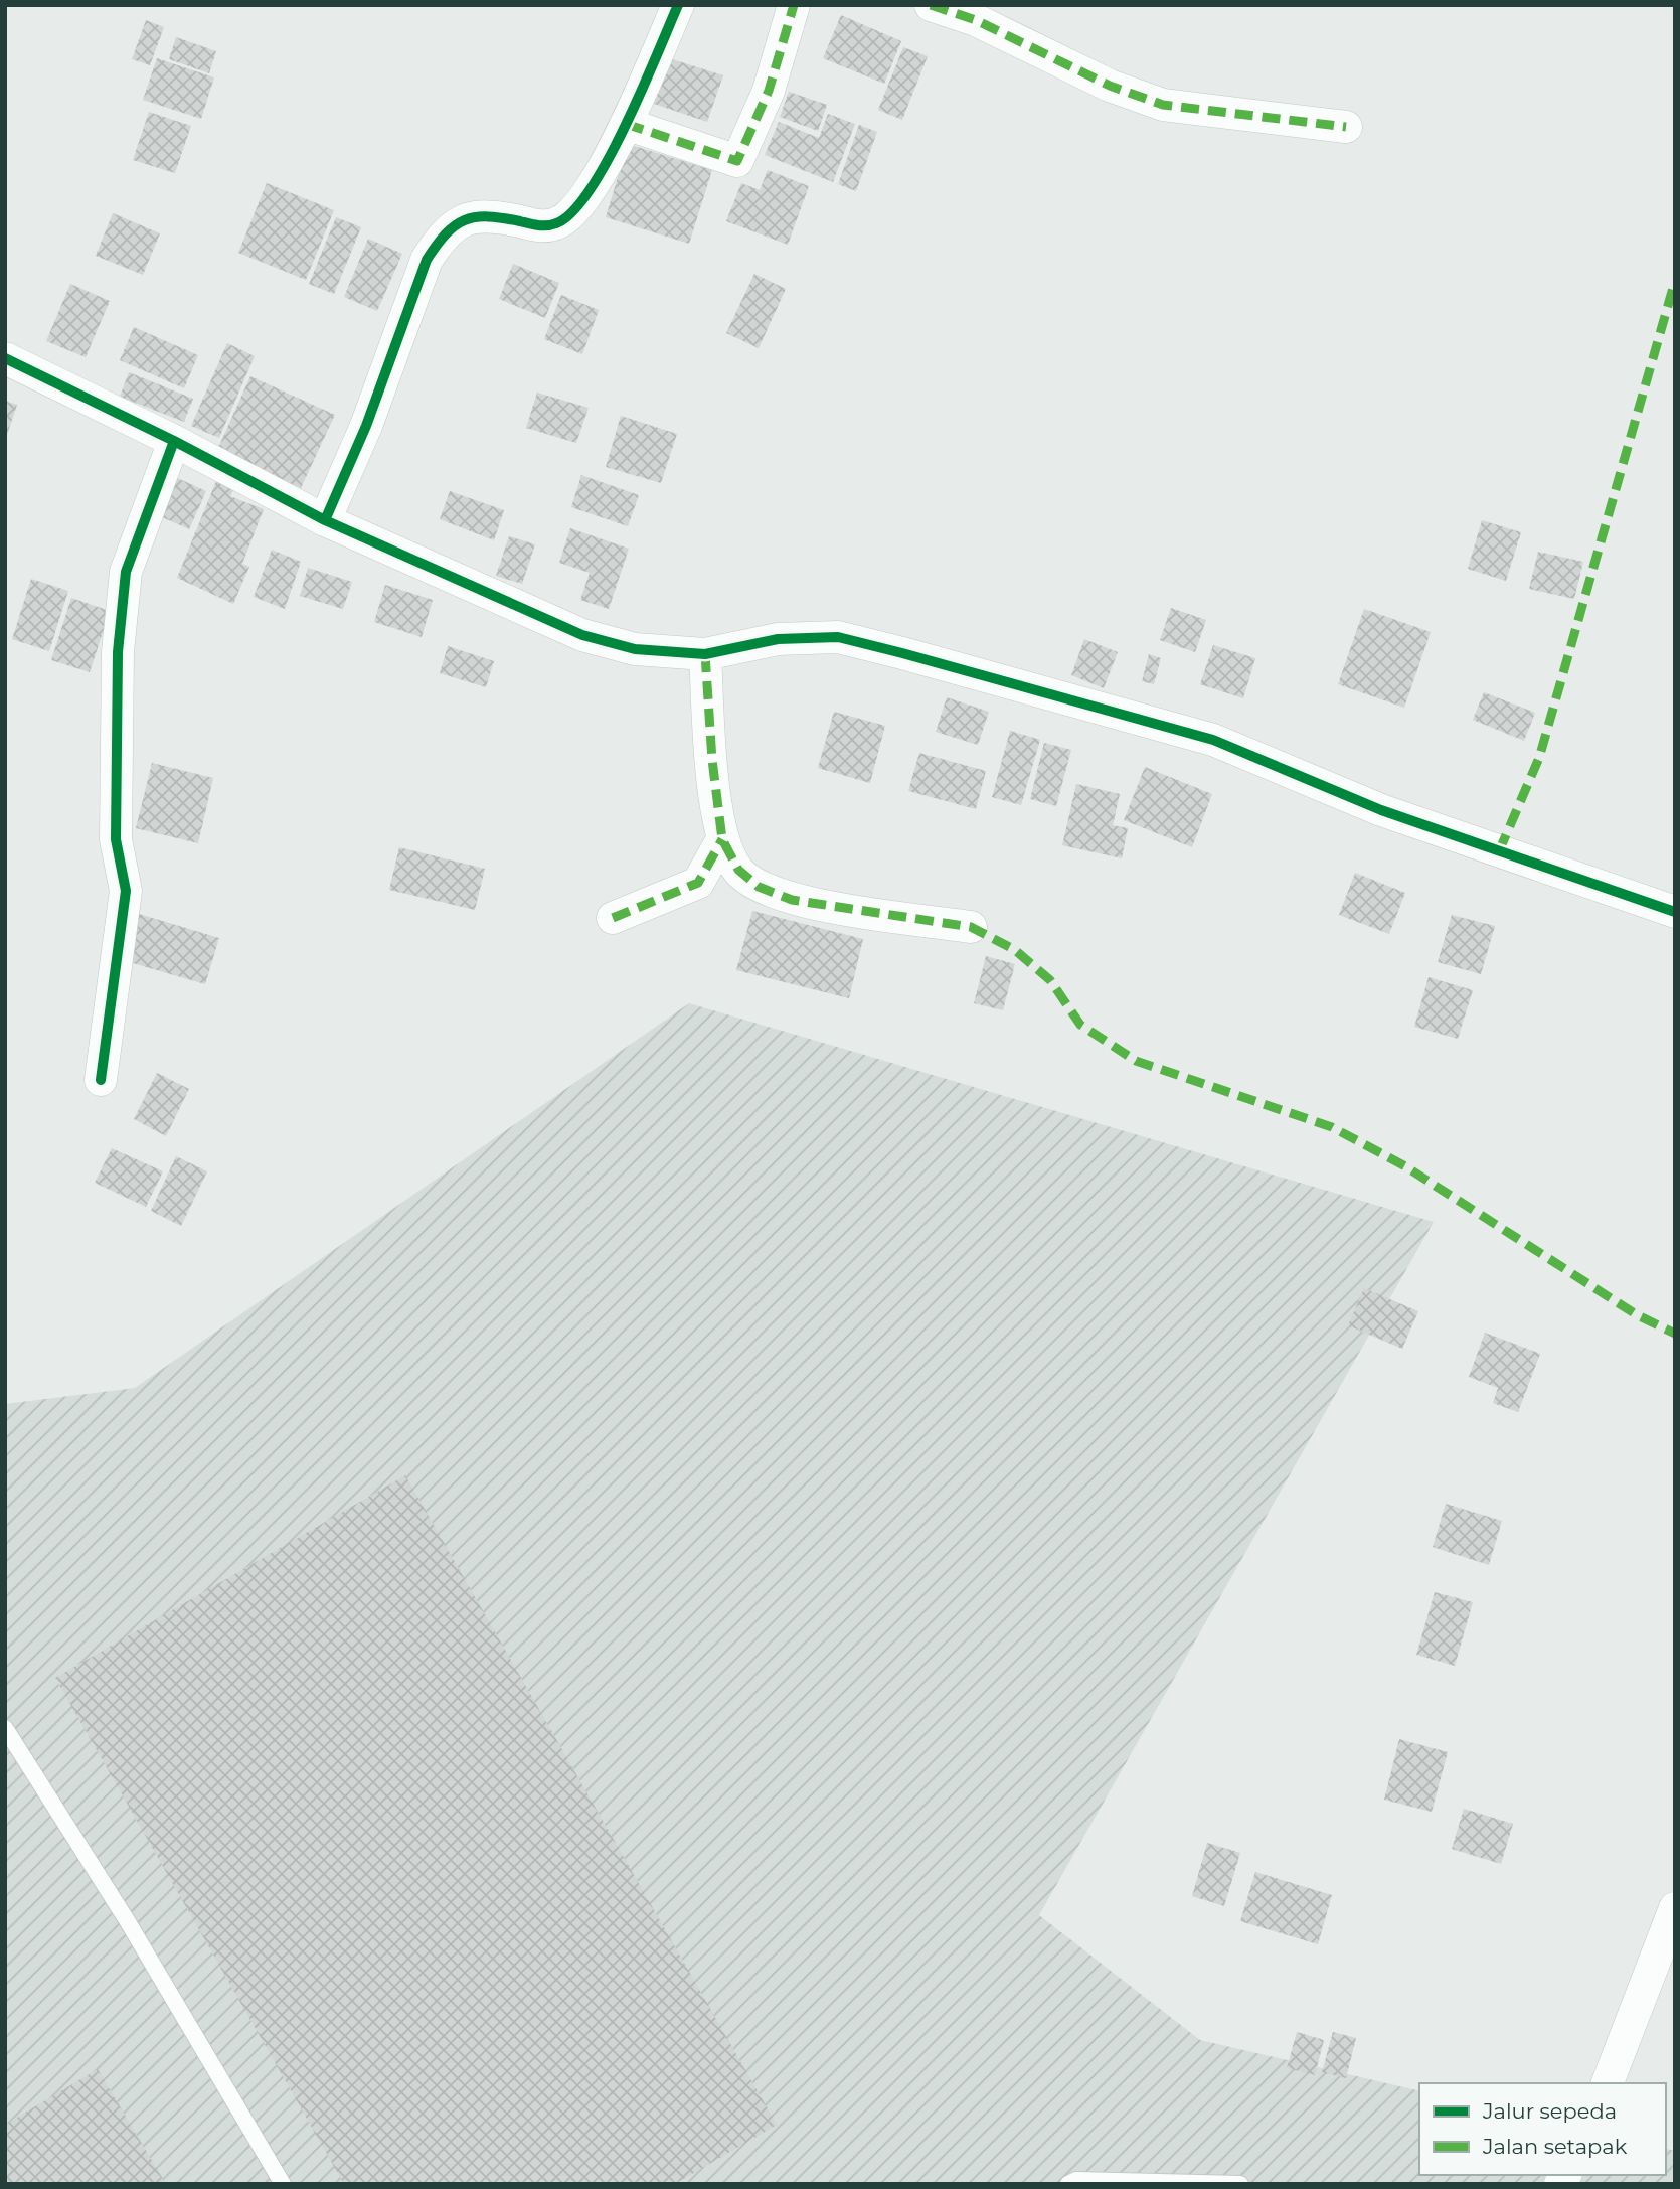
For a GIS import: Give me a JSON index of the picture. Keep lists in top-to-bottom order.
{
  "legend": ["Jalur sepeda", "Jalan setapak"]
}
